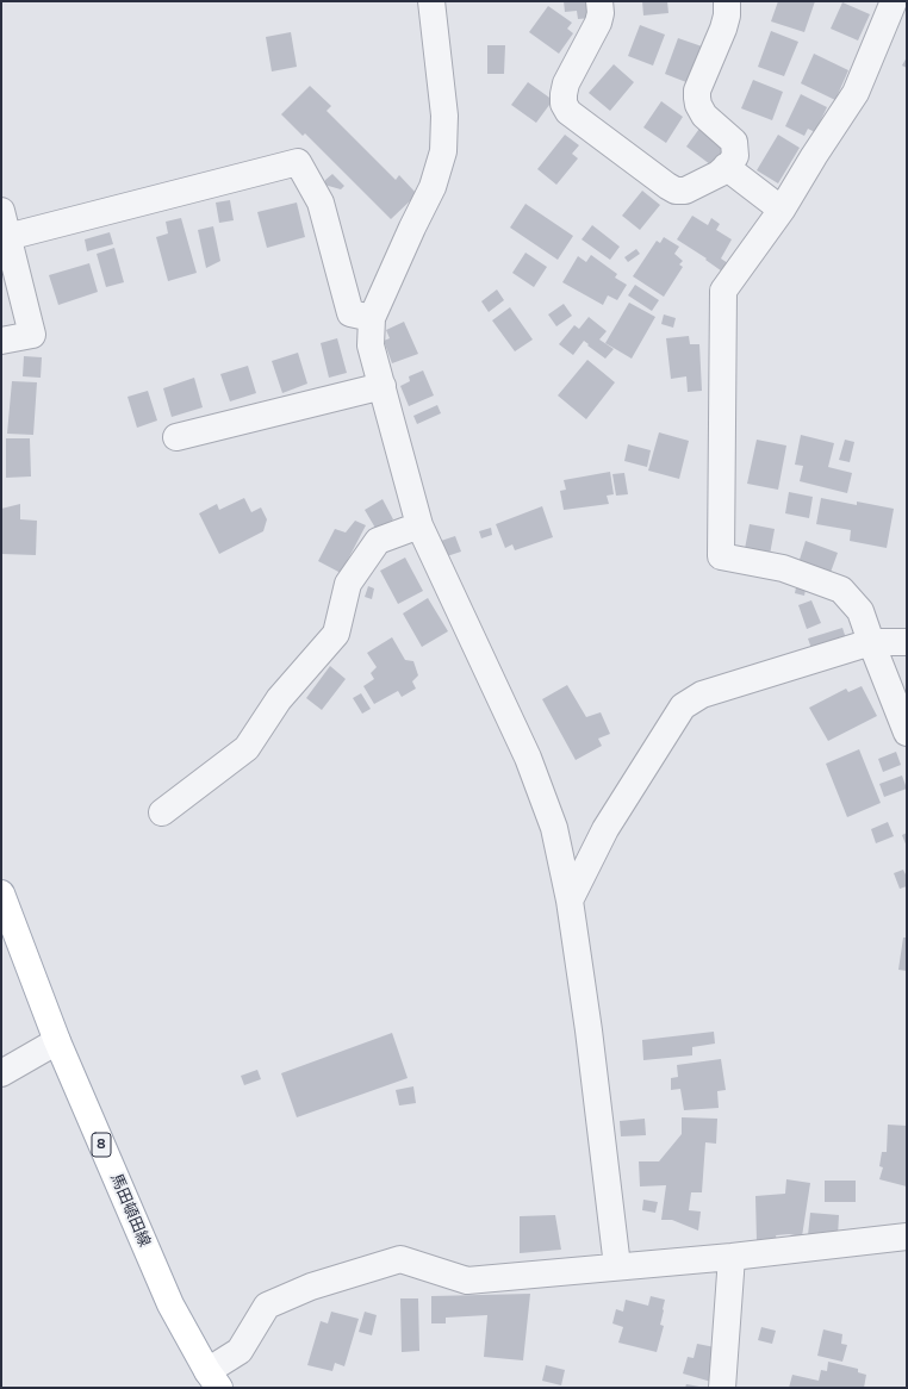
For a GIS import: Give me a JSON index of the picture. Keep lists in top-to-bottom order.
{
  "streets": {
    "main road": ["8", "馬田頓田線"]
  }
}
